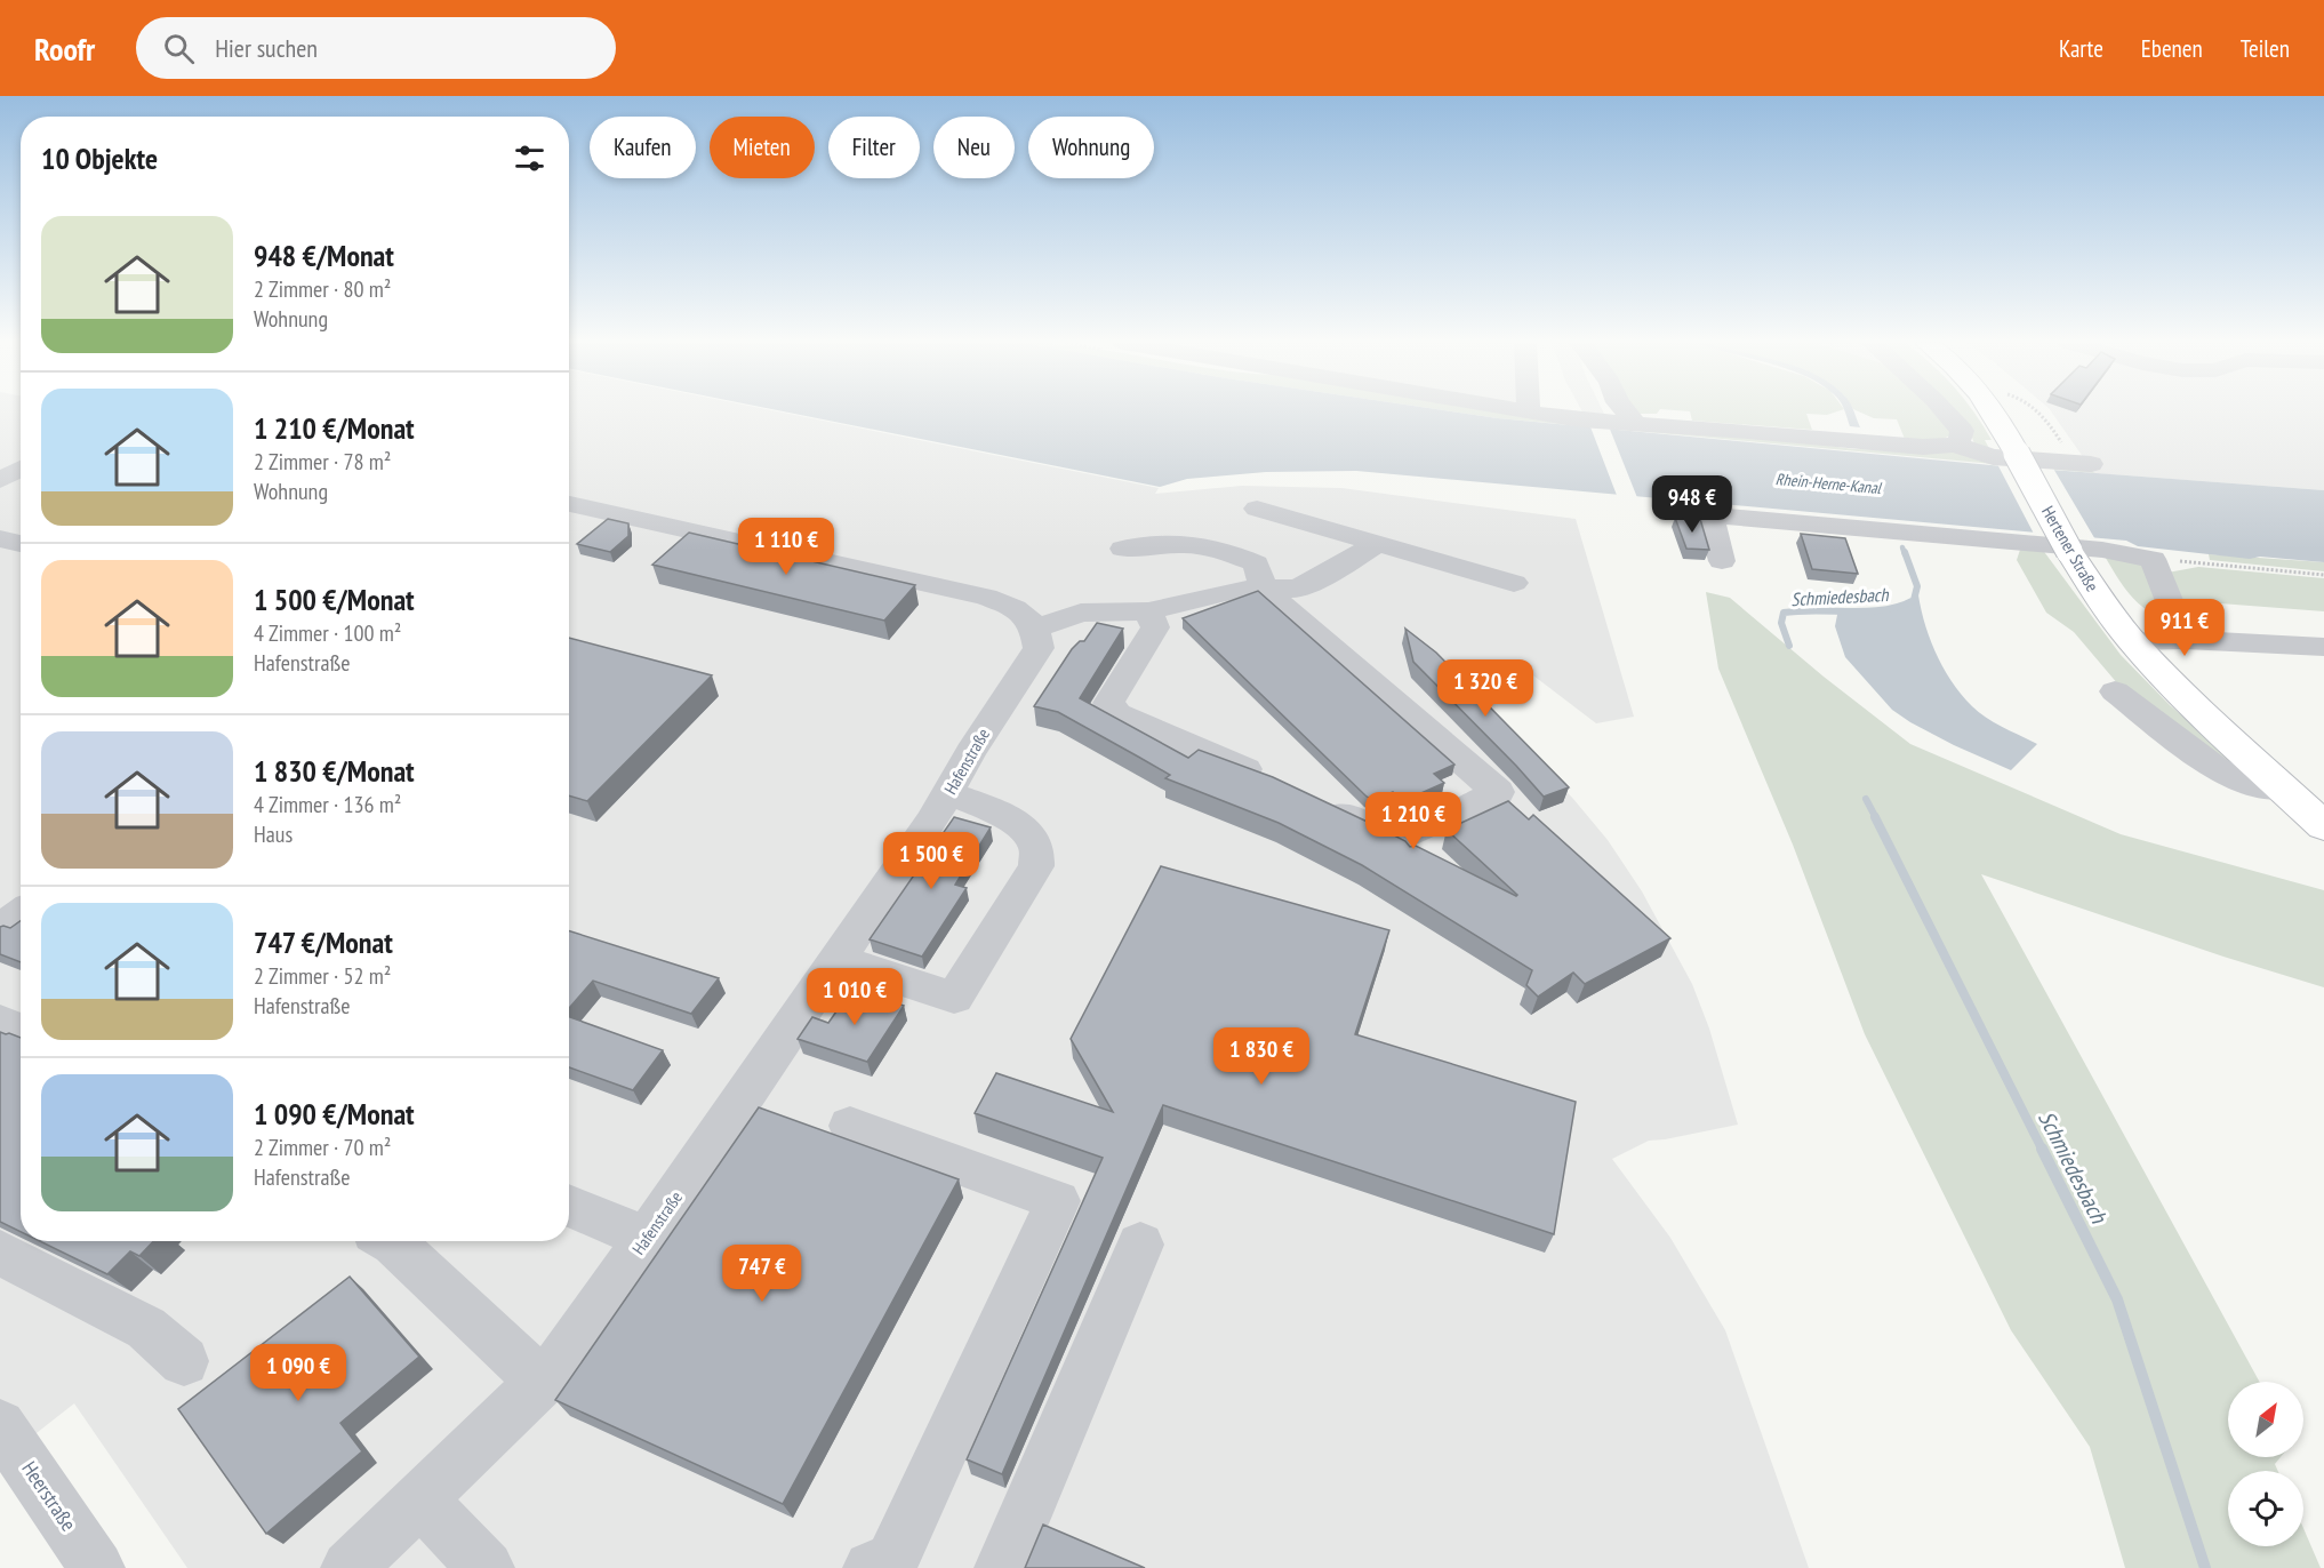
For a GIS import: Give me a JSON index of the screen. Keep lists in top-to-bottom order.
{
  "streets": {
    "main road": ["Hertener Straße"],
    "street": ["Hafenstraße", "Heerstraße"]
  },
  "water": ["Rhein-Herne-Kanal", "Schmiedesbach"],
  "north": "top right",
  "page": {
    "header": "Roofr",
    "search": "Hier suchen",
    "nav": ["Karte", "Ebenen", "Teilen"],
    "chip": [
      "Kaufen",
      "Mieten",
      "Filter",
      "Neu",
      "Wohnung"
    ],
    "heading": "10 Objekte",
    "list": [
      {
        "name": "948 €/Monat",
        "note": "2 Zimmer · 80 m² · Wohnung"
      },
      {
        "name": "1 210 €/Monat",
        "note": "2 Zimmer · 78 m² · Wohnung"
      },
      {
        "name": "1 500 €/Monat",
        "note": "4 Zimmer · 100 m² · Hafenstraße"
      },
      {
        "name": "1 830 €/Monat",
        "note": "4 Zimmer · 136 m² · Haus"
      },
      {
        "name": "747 €/Monat",
        "note": "2 Zimmer · 52 m² · Hafenstraße"
      },
      {
        "name": "1 090 €/Monat",
        "note": "2 Zimmer · 70 m² · Hafenstraße"
      }
    ],
    "price": [
      "948 €",
      "1 110 €",
      "911 €",
      "1 320 €",
      "1 210 €",
      "1 500 €",
      "1 010 €",
      "1 830 €",
      "747 €",
      "1 090 €"
    ]
  }
}
